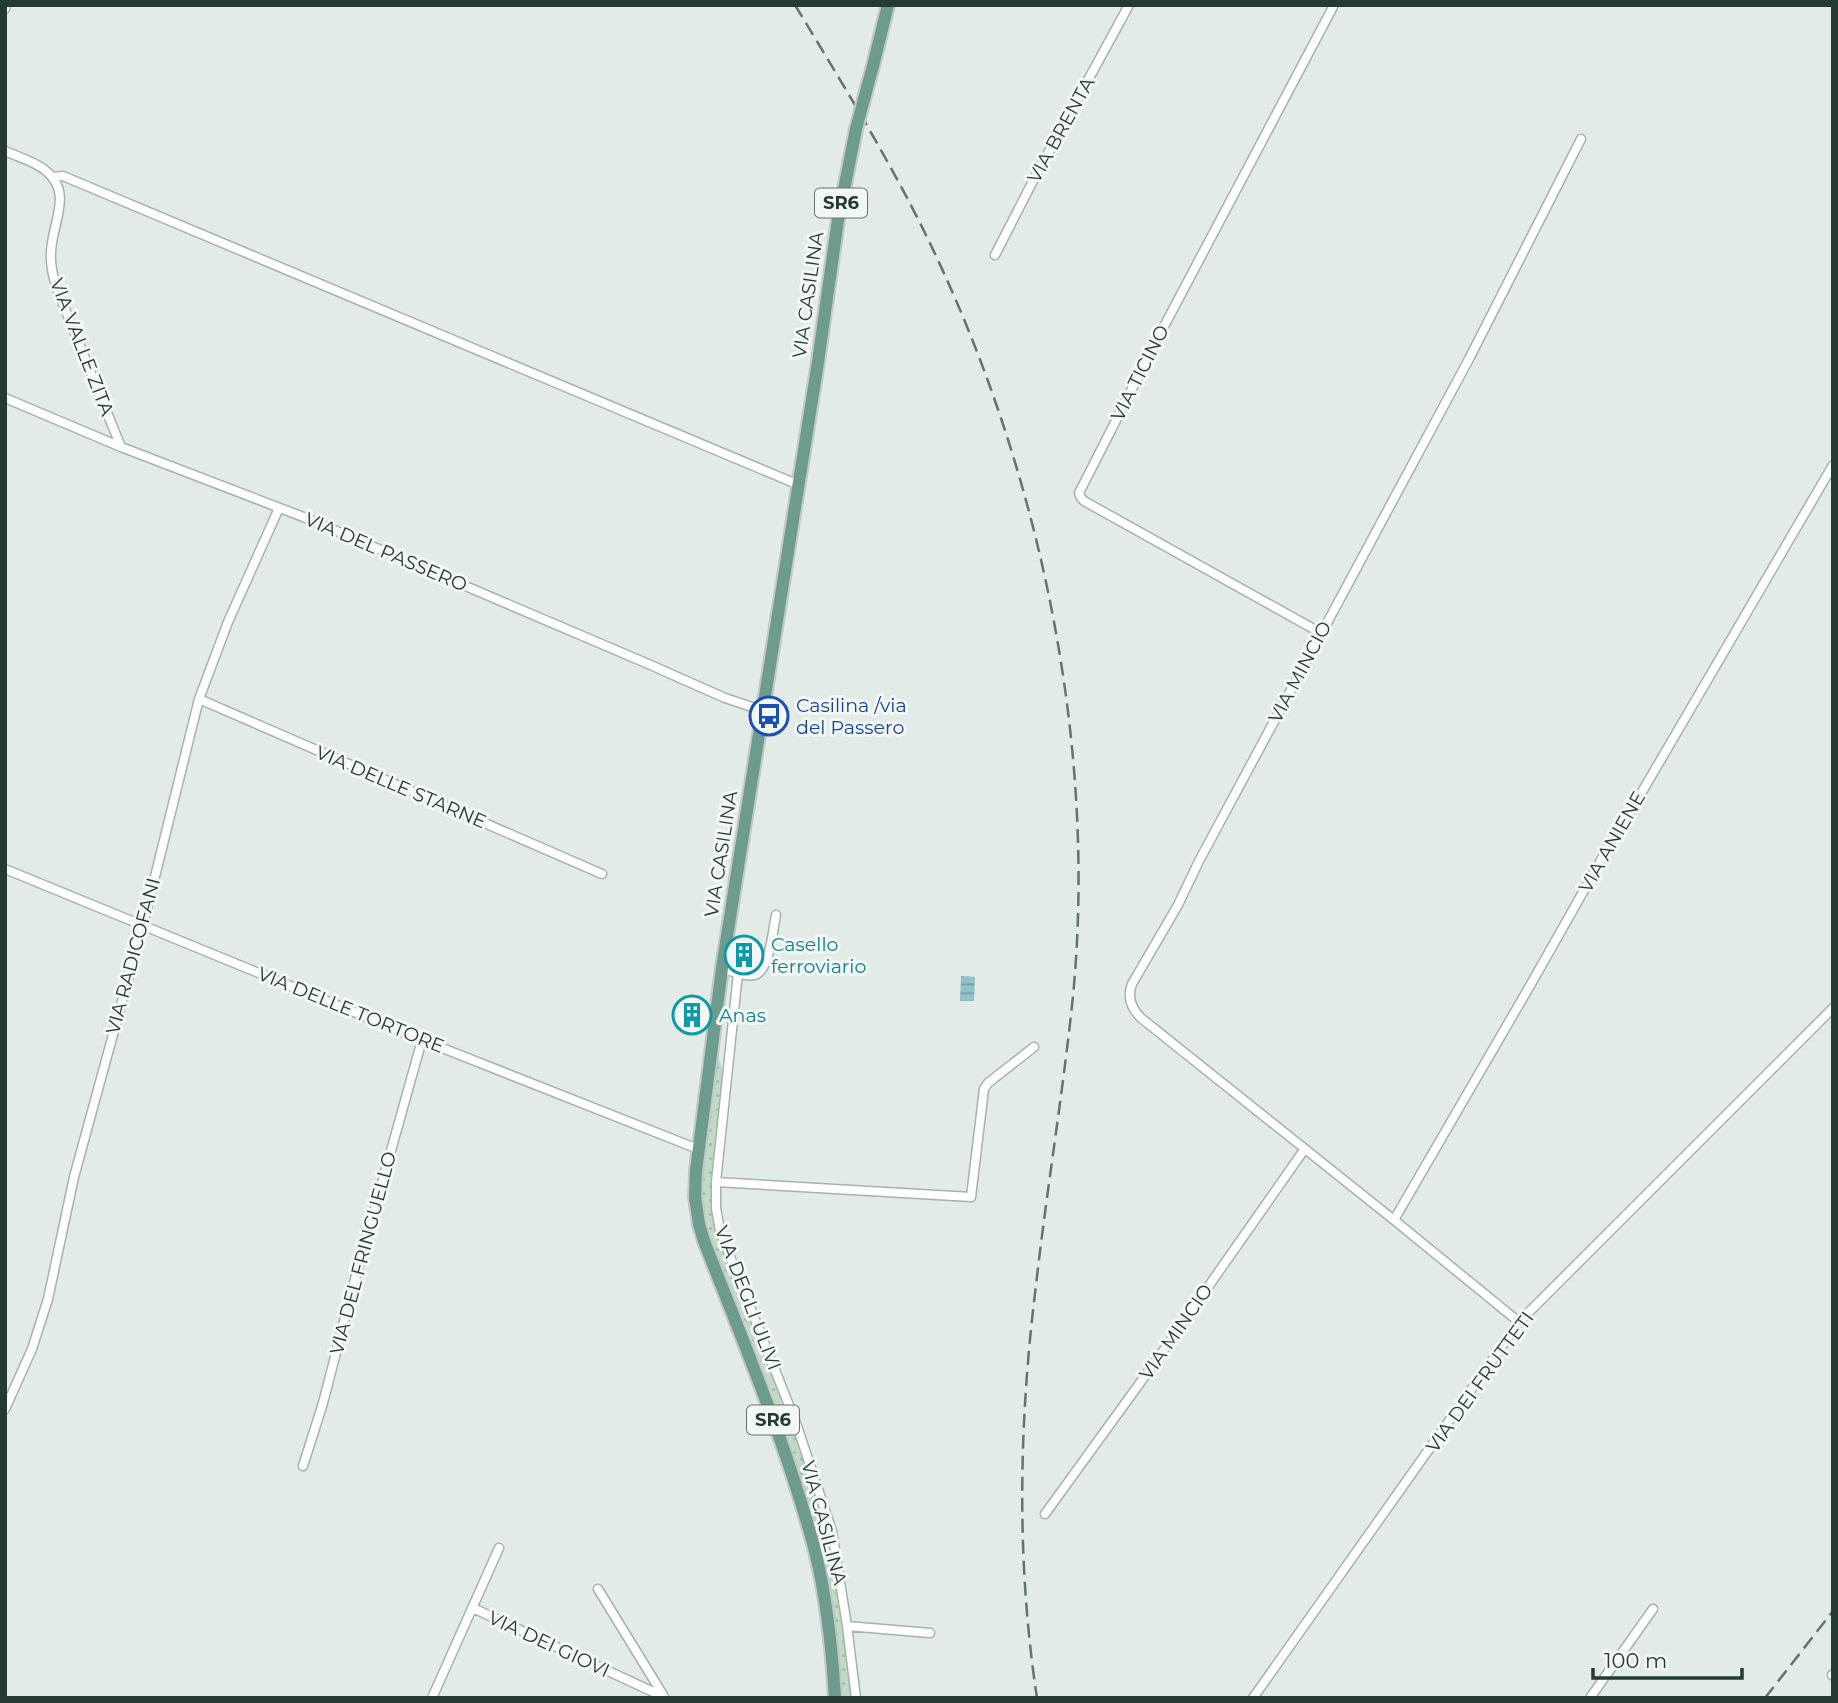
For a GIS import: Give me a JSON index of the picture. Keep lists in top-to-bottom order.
{
  "streets": {
    "main road": ["SR6", "VIA CASILINA"],
    "street": [
      "VIA BRENTA",
      "VIA VALLE ZITA",
      "VIA TICINO",
      "VIA DEL PASSERO",
      "VIA MINCIO",
      "VIA DELLE STARNE",
      "VIA ANIENE",
      "VIA RADICOFANI",
      "VIA DELLE TORTORE",
      "VIA DEL FRINGUELLO",
      "VIA DEGLI ULIVI",
      "VIA DEI FRUTTETI",
      "VIA DEI GIOVI"
    ]
  },
  "crossings": [
    ["VIA CASILINA", "VIA DEL PASSERO"],
    ["VIA CASILINA", "VIA DELLE TORTORE"],
    ["VIA VALLE ZITA", "VIA DEL PASSERO"],
    ["VIA TICINO", "VIA MINCIO"],
    ["VIA DEL PASSERO", "VIA RADICOFANI"],
    ["VIA MINCIO", "VIA ANIENE"],
    ["VIA MINCIO", "VIA DEI FRUTTETI"],
    ["VIA DELLE STARNE", "VIA RADICOFANI"],
    ["VIA RADICOFANI", "VIA DELLE TORTORE"],
    ["VIA DELLE TORTORE", "VIA DEL FRINGUELLO"]
  ],
  "places": {
    "bus stop": ["Casilina /via del Passero"],
    "building": ["Casello ferroviario", "Anas"]
  },
  "scale_bar": "100 m"
}
